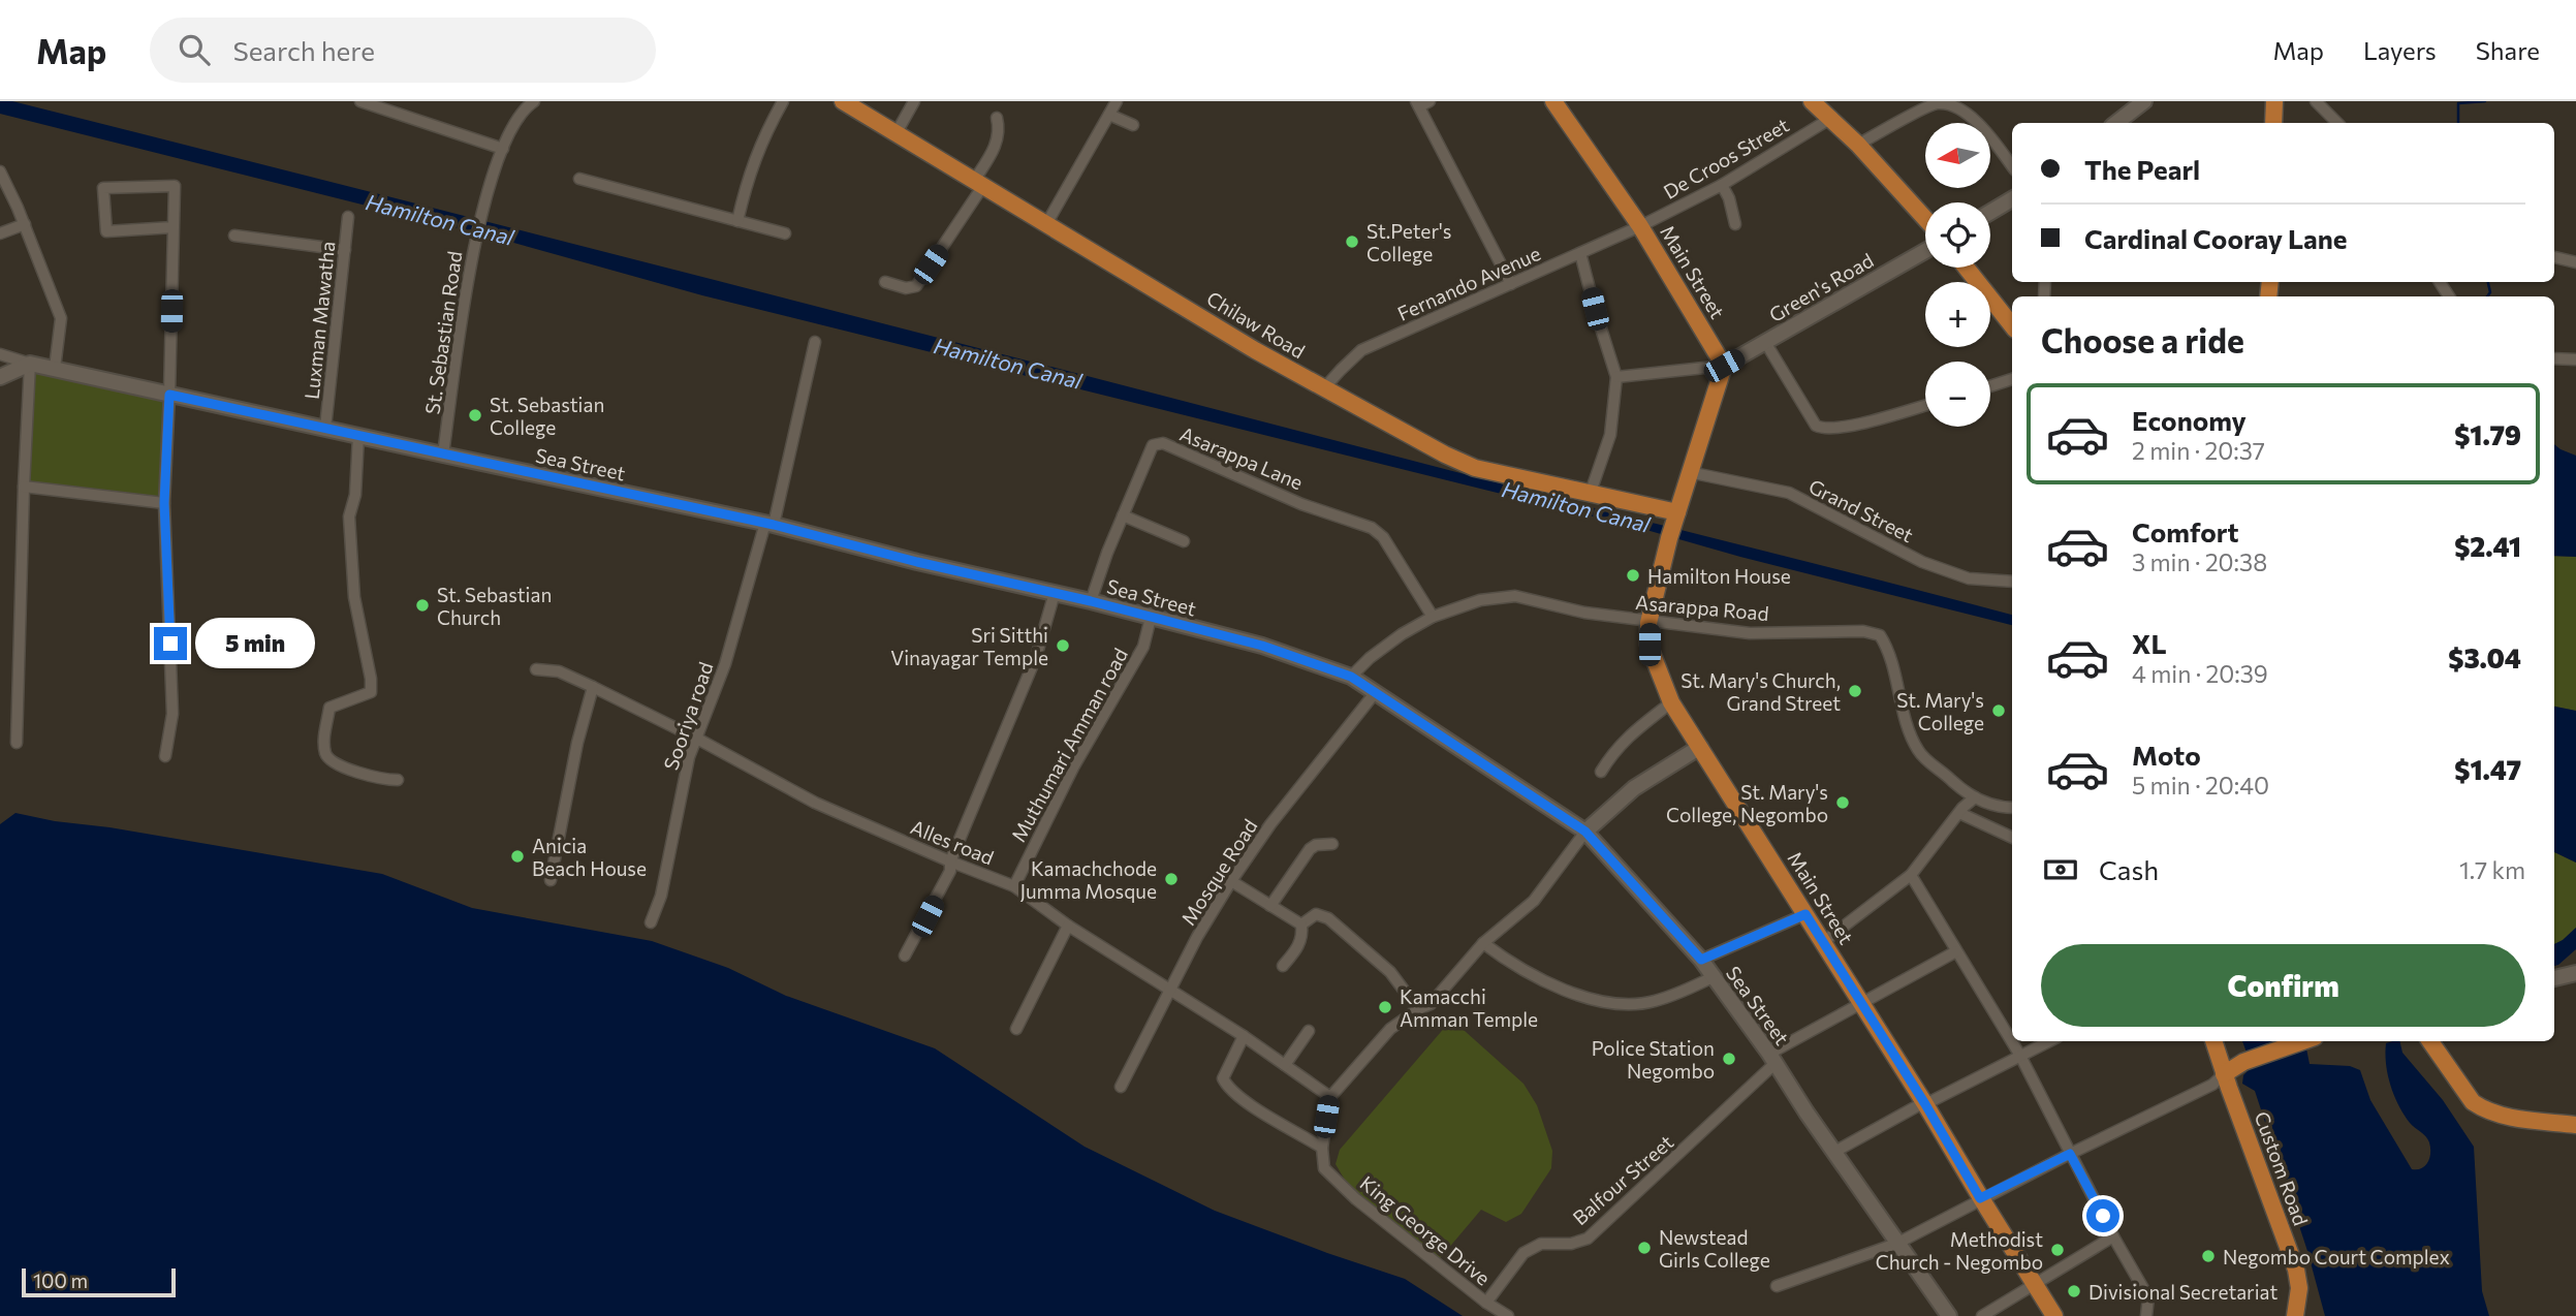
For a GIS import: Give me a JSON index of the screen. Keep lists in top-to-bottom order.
{
  "streets": {
    "main road": ["Main Street", "Chilaw Road", "Custom Road"],
    "street": [
      "De Croos Street",
      "Fernando Avenue",
      "Green's Road",
      "Luxman Mawatha",
      "St. Sebastian Road",
      "Asarappa Lane",
      "Sea Street",
      "Grand Street",
      "Asarappa Road",
      "Sooriya road",
      "Muthumari Amman road",
      "Alles road",
      "Mosque Road",
      "Balfour Street",
      "King George Drive"
    ]
  },
  "crossings": [
    ["De Croos Street", "Main Street"],
    ["De Croos Street", "Fernando Avenue"],
    ["Main Street", "Fernando Avenue"],
    ["Main Street", "Green's Road"],
    ["Main Street", "Chilaw Road"],
    ["Main Street", "Grand Street"],
    ["Main Street", "Asarappa Road"],
    ["Main Street", "Balfour Street"],
    ["Fernando Avenue", "Chilaw Road"],
    ["Luxman Mawatha", "Sea Street"],
    ["St. Sebastian Road", "Sea Street"],
    ["Asarappa Lane", "Sea Street"],
    ["Asarappa Lane", "Asarappa Road"],
    ["Sea Street", "Asarappa Road"],
    ["Sea Street", "Sooriya road"],
    ["Sea Street", "Muthumari Amman road"],
    ["Sea Street", "Mosque Road"],
    ["Sea Street", "Balfour Street"],
    ["Sooriya road", "Alles road"],
    ["Muthumari Amman road", "Alles road"],
    ["Alles road", "Mosque Road"],
    ["Balfour Street", "King George Drive"]
  ],
  "water": ["Hamilton Canal"],
  "places": [
    "St.Peter's College",
    "St. Sebastian College",
    "Hamilton House",
    "St. Sebastian Church",
    "Sri Sitthi Vinayagar Temple",
    "St. Mary's Church, Grand Street",
    "St. Mary's College",
    "St. Mary's College, Negombo",
    "Anicia Beach House",
    "Kamachchode Jumma Mosque",
    "Kamacchi Amman Temple",
    "Police Station Negombo",
    "Newstead Girls College",
    "Methodist Church - Negombo",
    "Negombo Court Complex",
    "Divisional Secretariat"
  ],
  "scale_bar": "100 m",
  "north": "left",
  "page": {
    "header": "Map",
    "search": "Search here",
    "nav": ["Map", "Layers", "Share"],
    "map_buttons": ["+", "−"],
    "banner": ["The Pearl", "Cardinal Cooray Lane"],
    "heading": "Choose a ride",
    "list": [
      {
        "name": "Economy",
        "note": "2 min · 20:37",
        "value": "$1.79"
      },
      {
        "name": "Comfort",
        "note": "3 min · 20:38",
        "value": "$2.41"
      },
      {
        "name": "XL",
        "note": "4 min · 20:39",
        "value": "$3.04"
      },
      {
        "name": "Moto",
        "note": "5 min · 20:40",
        "value": "$1.47"
      }
    ],
    "bubble": "5 min",
    "pay": ["Cash", "1.7 km"],
    "buttons": "Confirm",
    "scale": "100 m"
  }
}
